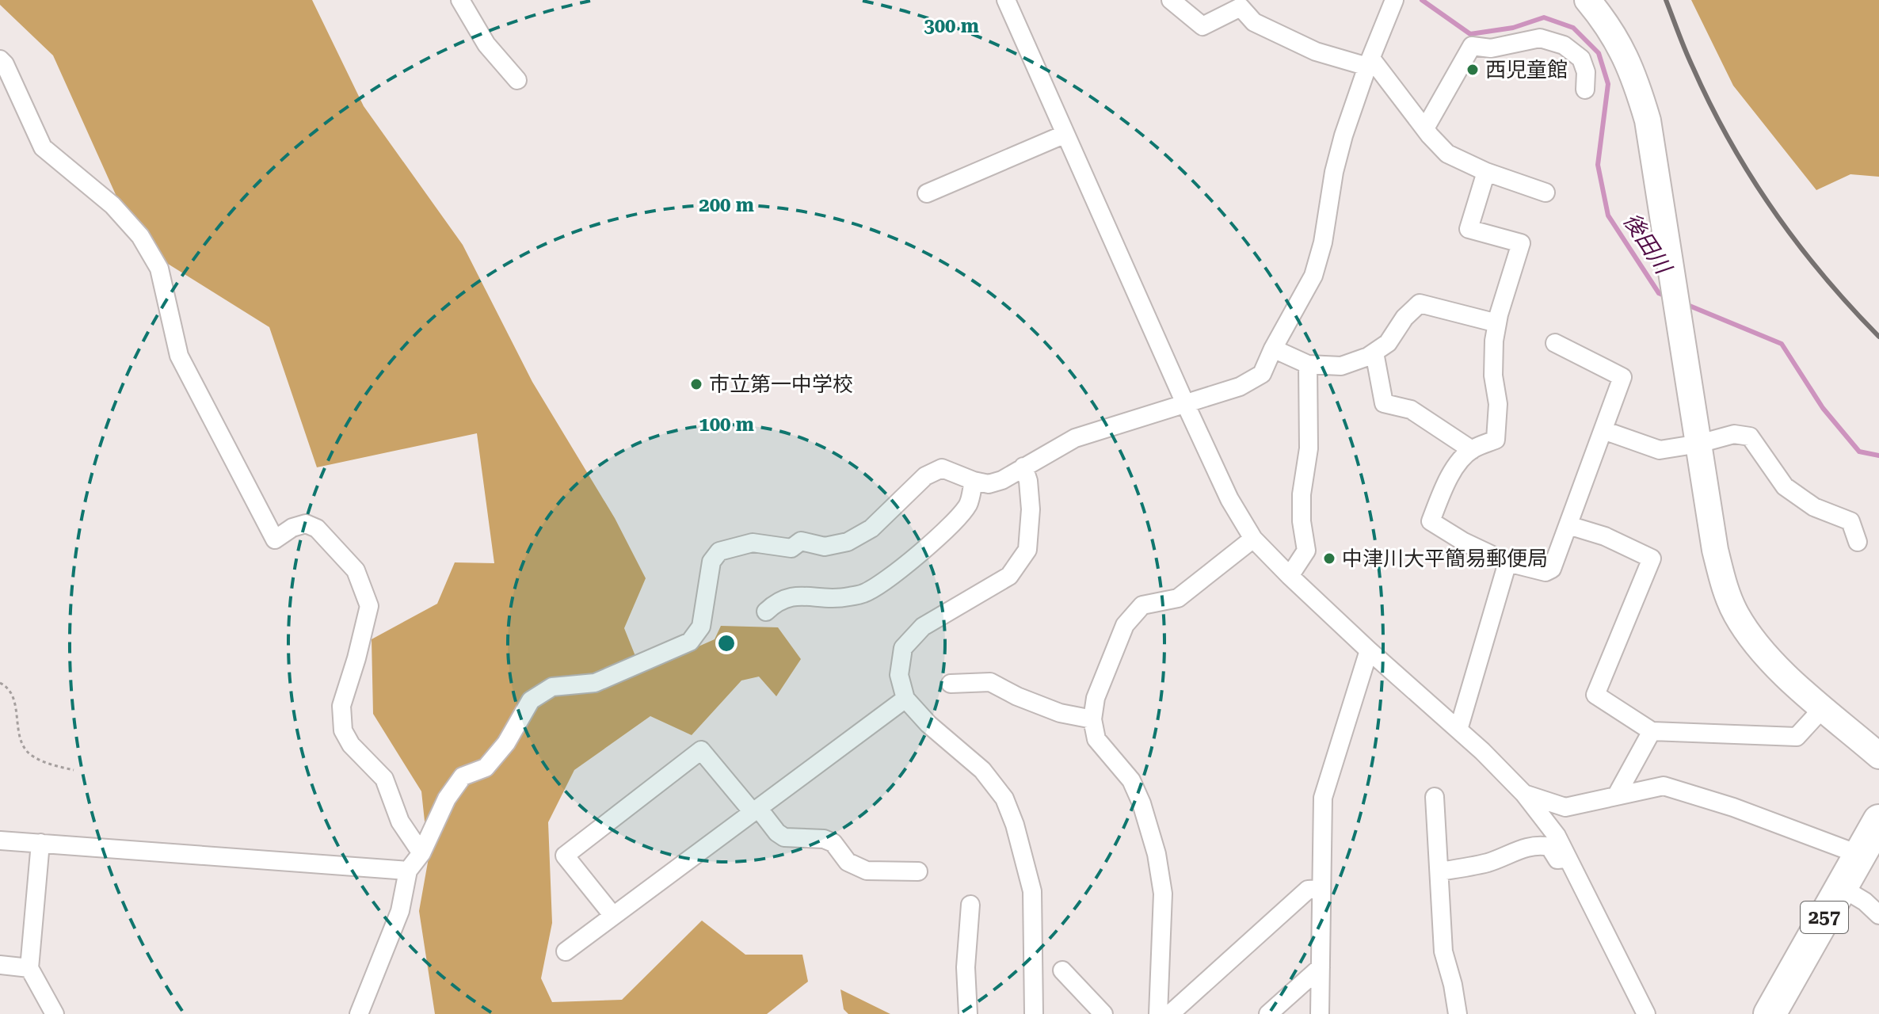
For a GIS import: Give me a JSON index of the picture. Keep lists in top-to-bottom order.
{
  "streets": {
    "highway": ["257"]
  },
  "water": ["後田川"],
  "places": ["西児童館", "市立第一中学校", "中津川大平簡易郵便局"],
  "rings": ["300 m", "200 m", "100 m"]
}
